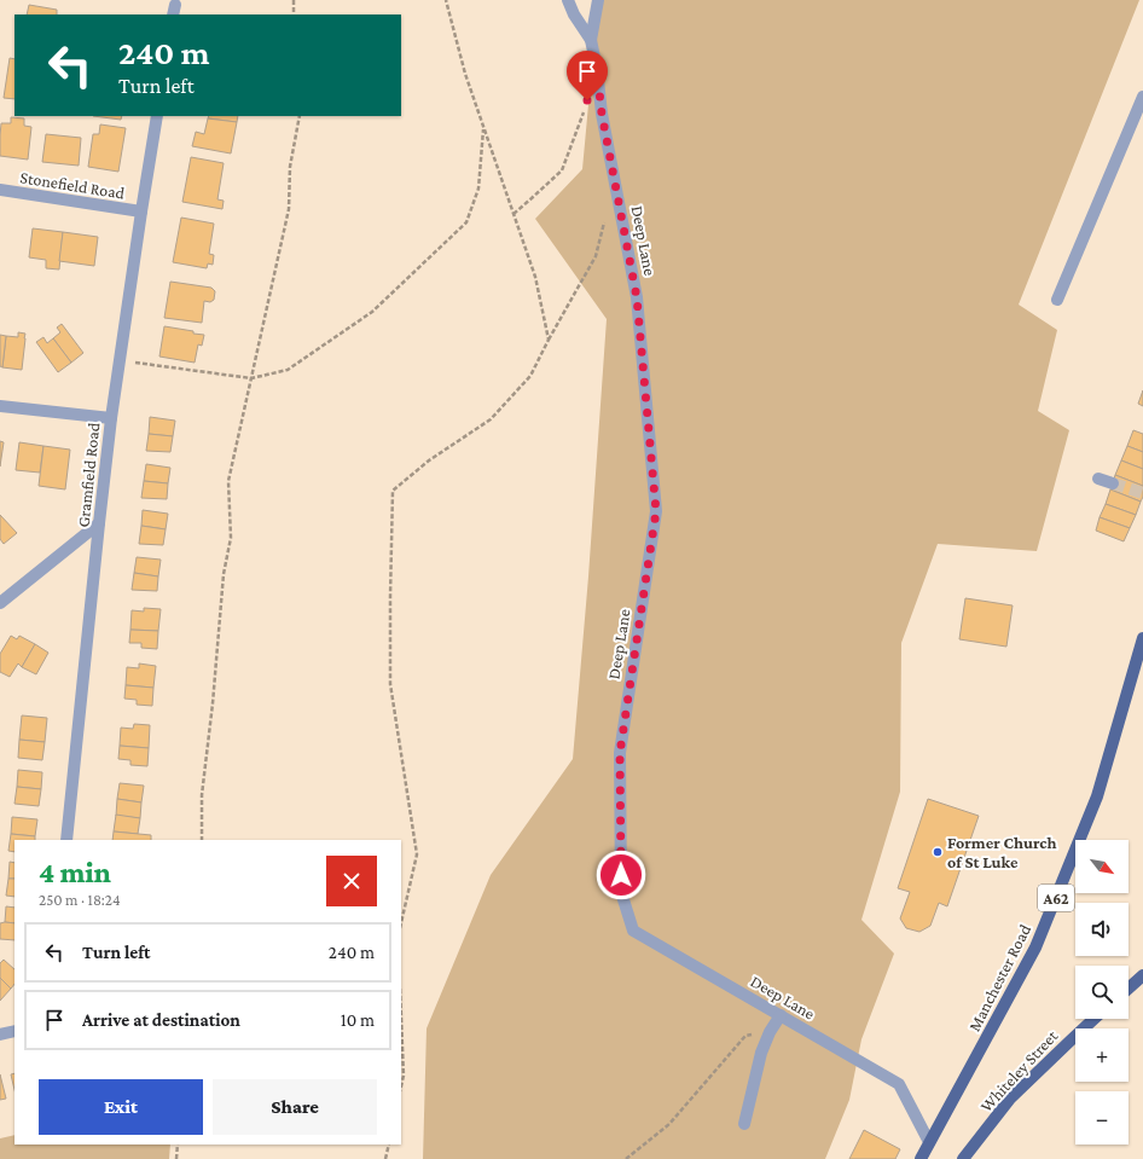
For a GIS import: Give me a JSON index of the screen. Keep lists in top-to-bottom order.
{
  "streets": {
    "main road": ["A62", "Manchester Road", "Whiteley Street"],
    "street": ["Stonefield Road", "Deep Lane", "Gramfield Road"]
  },
  "crossings": [
    ["Stonefield Road", "Gramfield Road"],
    ["Deep Lane", "Manchester Road"]
  ],
  "places": ["Former Church of St Luke"],
  "north": "bottom right",
  "page": {
    "turn": ["240 m", "Turn left"],
    "map_buttons": ["+", "−"],
    "heading": ["4 min", "250 m · 18:24"],
    "list": [
      {
        "name": "Turn left",
        "value": "240 m"
      },
      {
        "name": "Arrive at destination",
        "value": "10 m"
      }
    ],
    "buttons": ["Exit", "Share"]
  }
}
